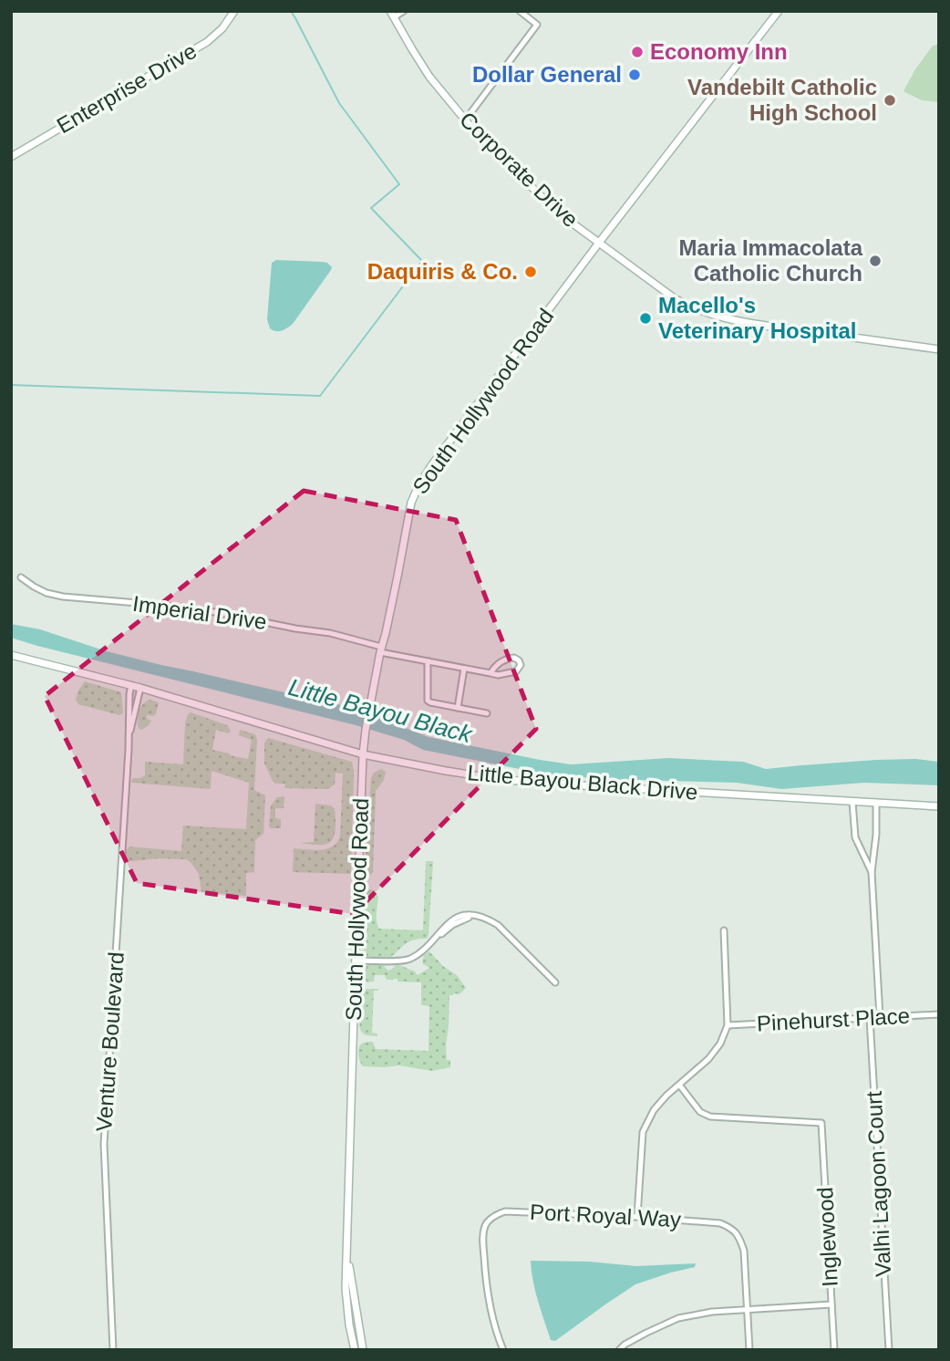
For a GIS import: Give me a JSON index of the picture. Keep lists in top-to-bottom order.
{
  "streets": {
    "main road": [
      "Enterprise Drive",
      "Corporate Drive",
      "South Hollywood Road",
      "Little Bayou Black Drive"
    ],
    "street": [
      "Imperial Drive",
      "Pinehurst Place",
      "Venture Boulevard",
      "Valhi Lagoon Court",
      "Port Royal Way",
      "Inglewood"
    ]
  },
  "crossings": [
    ["Corporate Drive", "South Hollywood Road"],
    ["South Hollywood Road", "Imperial Drive"],
    ["South Hollywood Road", "Little Bayou Black Drive"],
    ["Little Bayou Black Drive", "Venture Boulevard"],
    ["Pinehurst Place", "Valhi Lagoon Court"]
  ],
  "water": ["Little Bayou Black"],
  "places": [
    "Economy Inn",
    "Dollar General",
    "Vandebilt Catholic High School",
    "Maria Immacolata Catholic Church",
    "Daquiris & Co.",
    "Macello's Veterinary Hospital"
  ]
}
